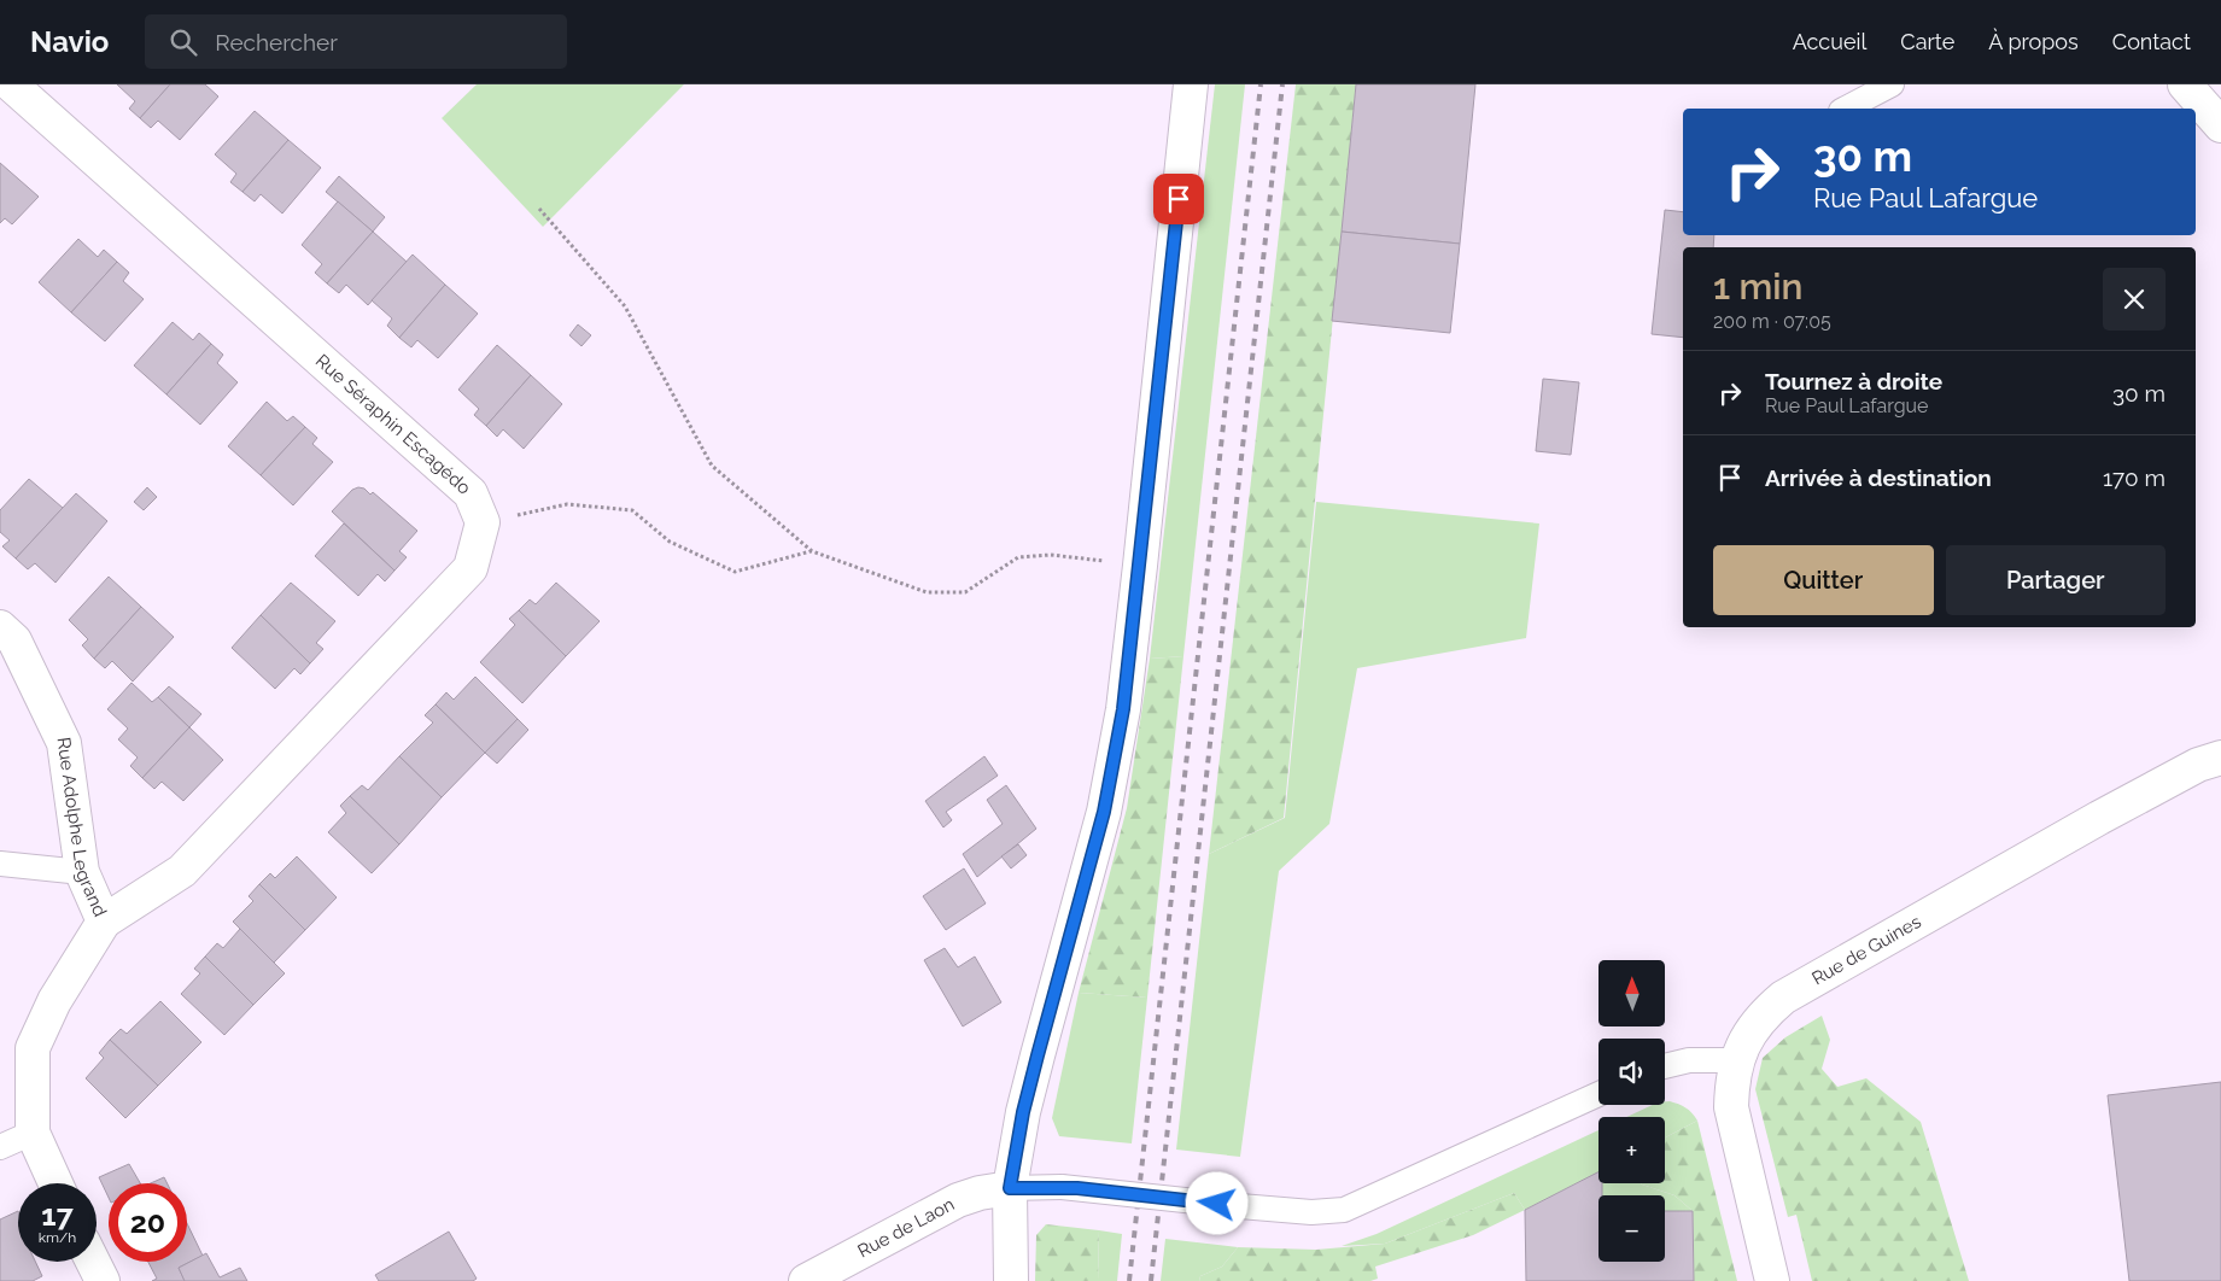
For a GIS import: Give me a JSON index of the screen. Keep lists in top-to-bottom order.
{
  "streets": {
    "street": [
      "Rue Séraphin Escagédo",
      "Rue Adolphe Legrand",
      "Rue de Guines",
      "Rue de Laon"
    ]
  },
  "north": "top",
  "page": {
    "header": "Navio",
    "search": "Rechercher",
    "nav": [
      "Accueil",
      "Carte",
      "À propos",
      "Contact"
    ],
    "turn": ["30 m", "Rue Paul Lafargue"],
    "heading": ["1 min", "200 m · 07:05"],
    "list": [
      {
        "name": "Tournez à droite",
        "note": "Rue Paul Lafargue",
        "value": "30 m"
      },
      {
        "name": "Arrivée à destination",
        "value": "170 m"
      }
    ],
    "buttons": ["Quitter", "Partager"],
    "map_buttons": ["+", "−"],
    "speed": "17 km/h",
    "limit": "20"
  }
}
